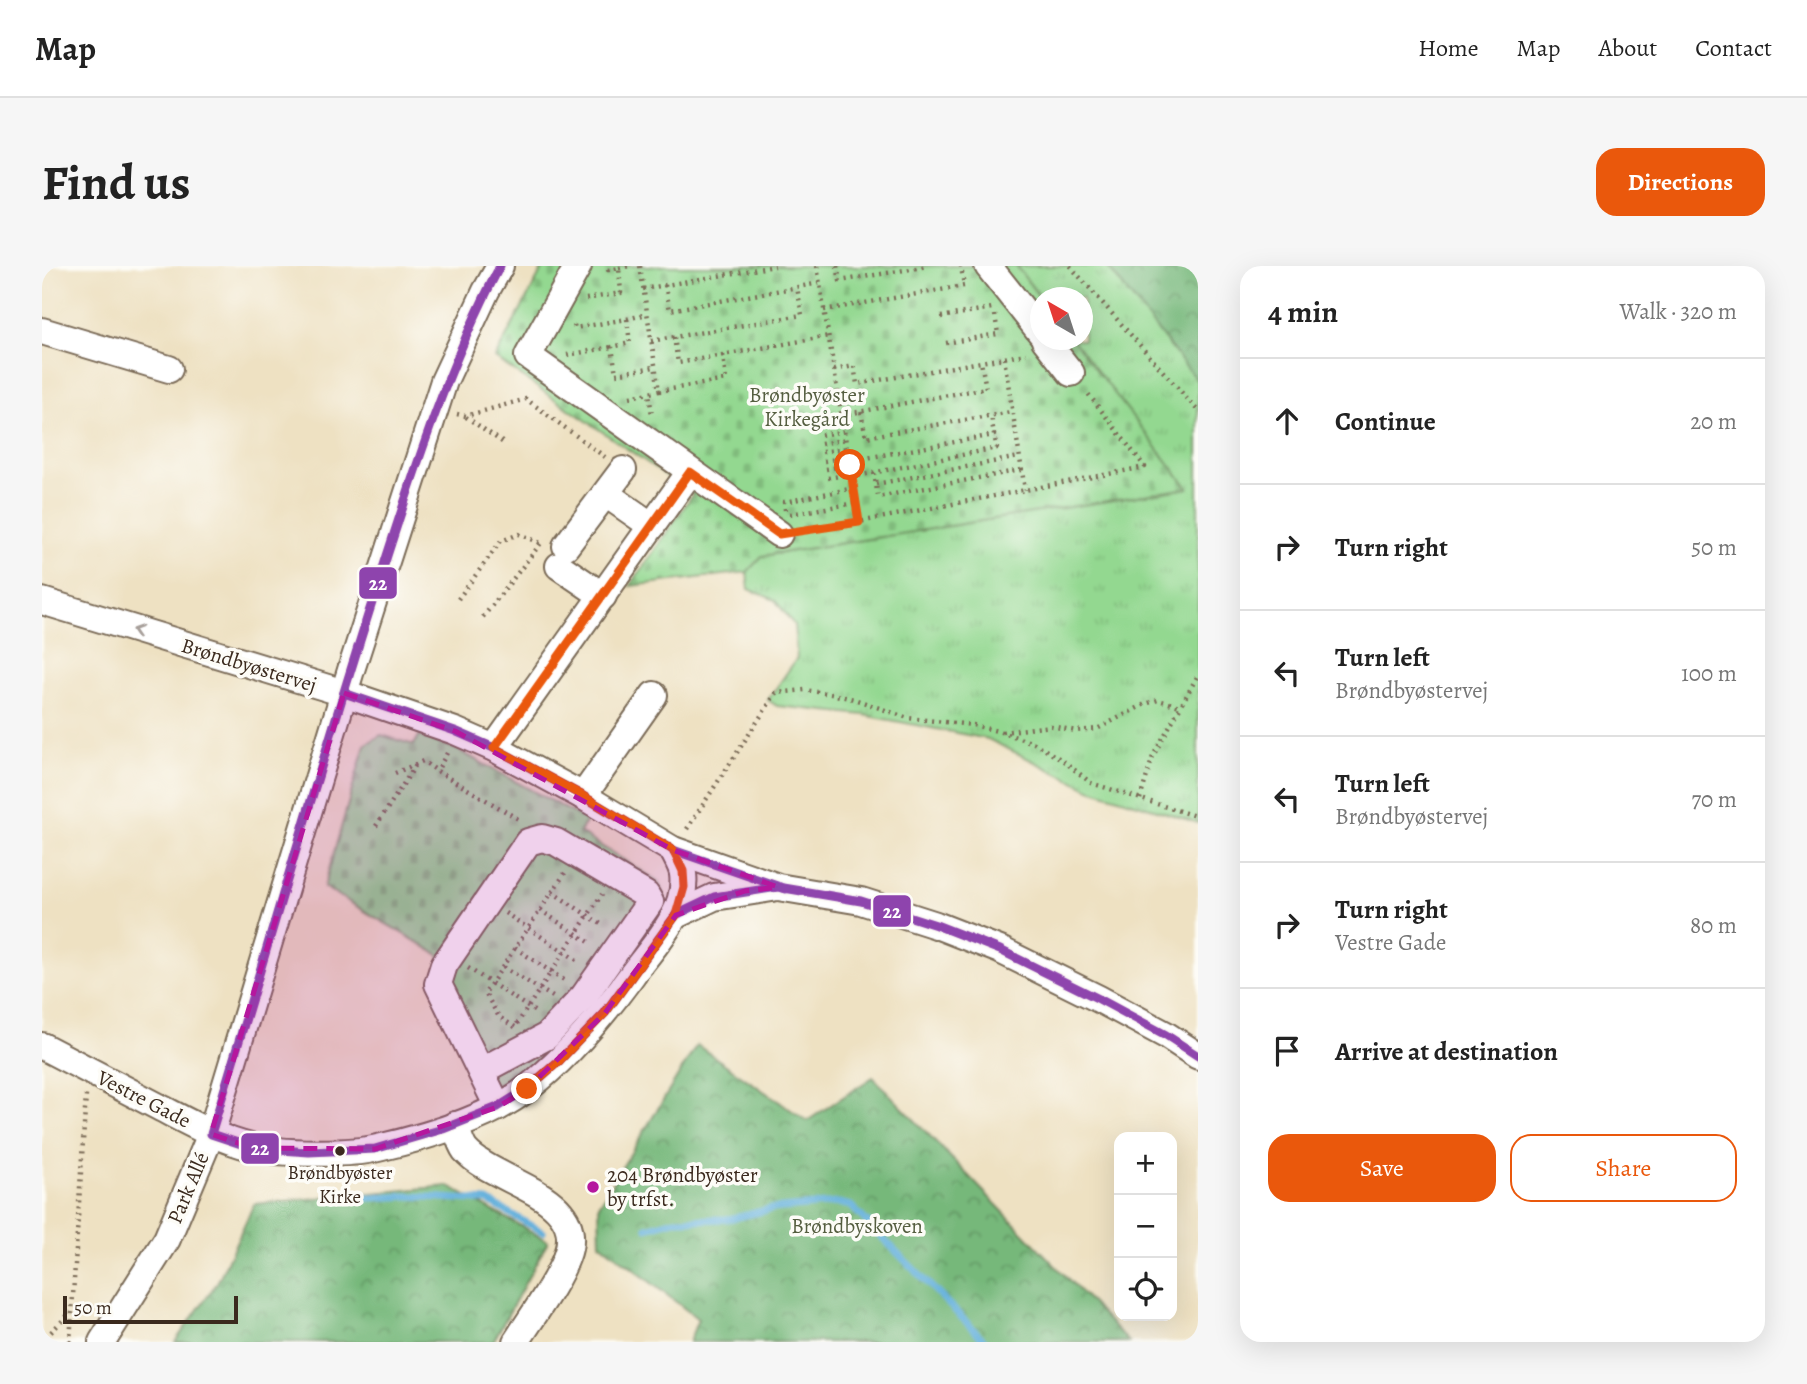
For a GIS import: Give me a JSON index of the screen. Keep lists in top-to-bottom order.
{
  "streets": {
    "street": ["Brøndbyøstervej", "Vestre Gade", "Park Allé"]
  },
  "crossings": [
    ["Brøndbyøstervej", "Vestre Gade"],
    ["Brøndbyøstervej", "Park Allé"],
    ["Vestre Gade", "Park Allé"]
  ],
  "parks": ["Brøndbyøster Kirkegård", "Brøndbyskoven"],
  "places": ["Brøndbyøster Kirke", "204 Brøndbyøster by trfst."],
  "lines": ["transit line 22"],
  "scale_bar": "50 m",
  "north": "top left",
  "page": {
    "header": "Map",
    "nav": [
      "Home",
      "Map",
      "About",
      "Contact"
    ],
    "buttons": [
      "Directions",
      ["Save", "Share"]
    ],
    "title": "Find us",
    "heading": ["4 min", "Walk · 320 m"],
    "list": [
      ["Continue", "20 m"],
      ["Turn right", "50 m"],
      ["Turn left", "Brøndbyøstervej", "100 m"],
      ["Turn left", "Brøndbyøstervej", "70 m"],
      ["Turn right", "Vestre Gade", "80 m"],
      "Arrive at destination"
    ],
    "map_buttons": ["+", "−"],
    "scale": "50 m"
  }
}
